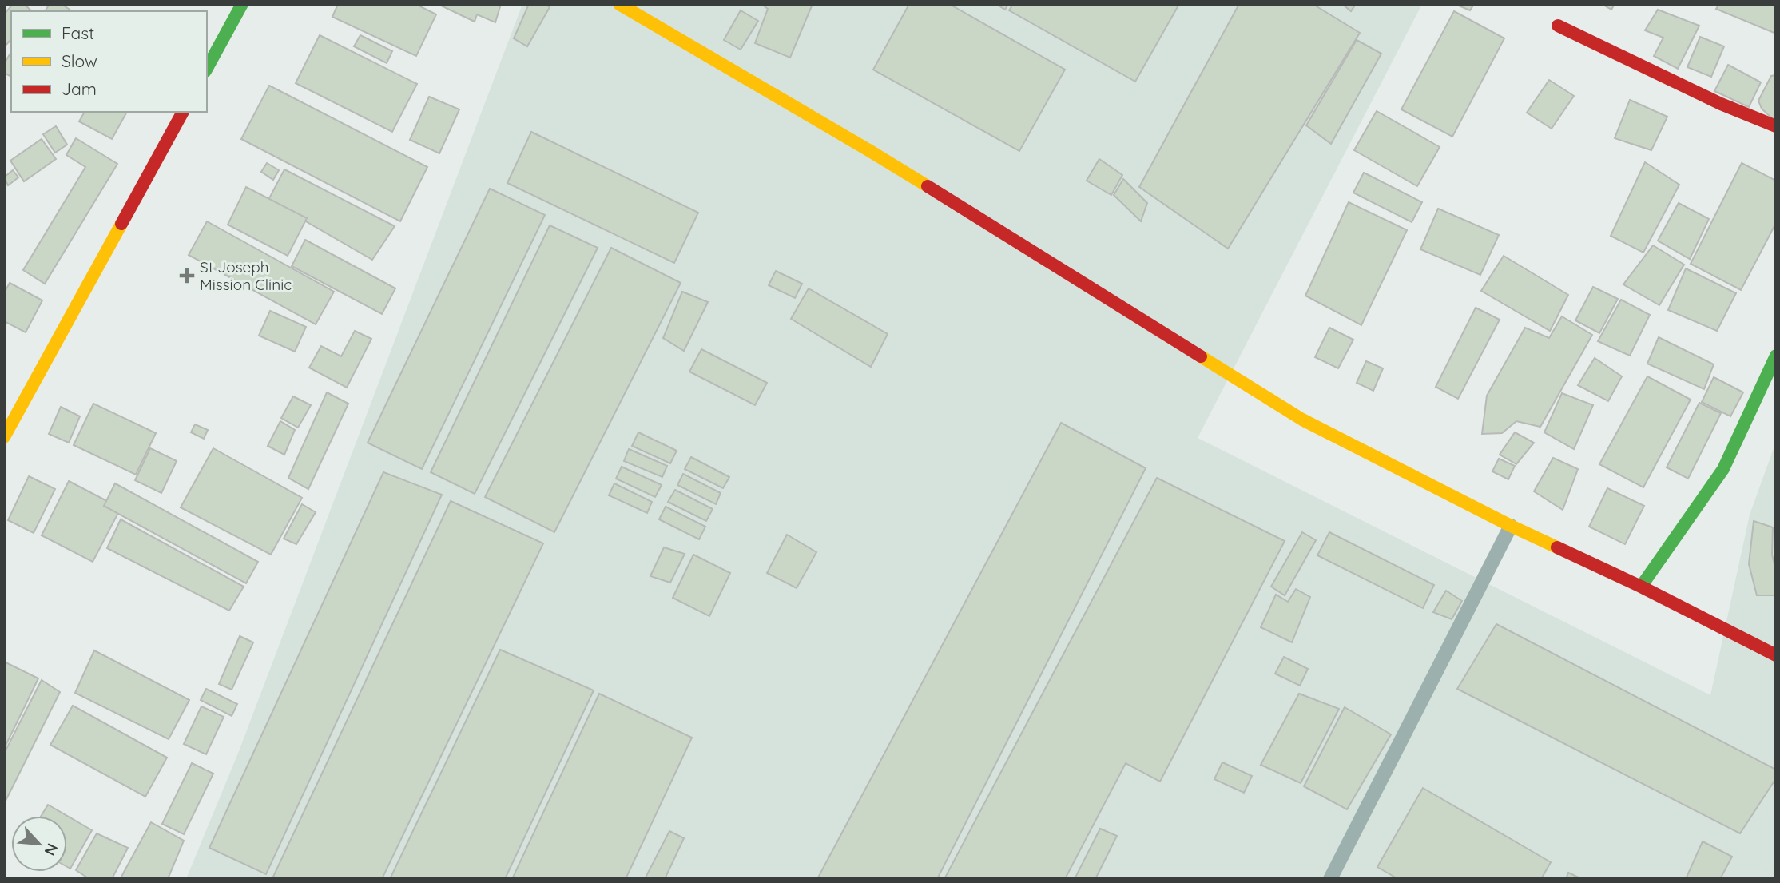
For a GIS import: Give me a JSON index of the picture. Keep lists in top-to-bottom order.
{
  "places": {
    "health": ["St Joseph Mission Clinic"]
  },
  "legend": ["Fast", "Slow", "Jam"],
  "north": "bottom right"
}
